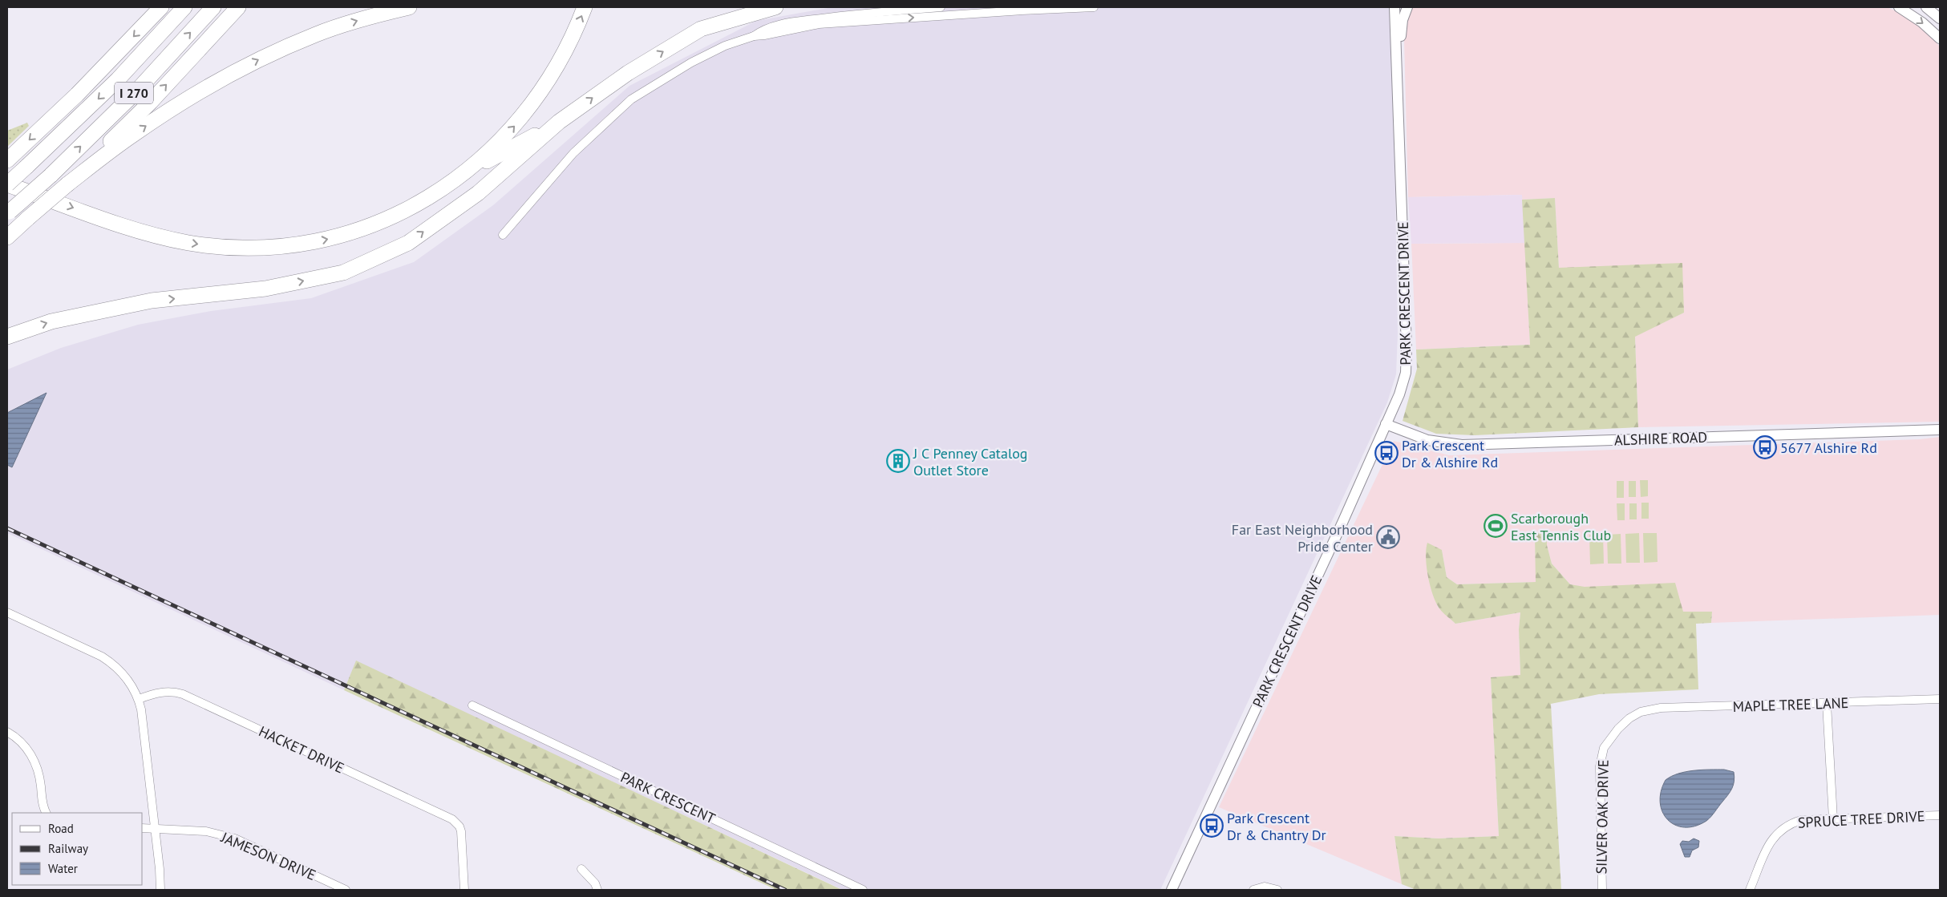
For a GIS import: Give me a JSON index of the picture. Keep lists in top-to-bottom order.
{
  "streets": {
    "highway": ["I 270"],
    "street": [
      "PARK CRESCENT DRIVE",
      "ALSHIRE ROAD",
      "MAPLE TREE LANE",
      "HACKET DRIVE",
      "PARK CRESCENT",
      "SILVER OAK DRIVE",
      "SPRUCE TREE DRIVE",
      "JAMESON DRIVE"
    ]
  },
  "crossings": [
    ["PARK CRESCENT DRIVE", "ALSHIRE ROAD"],
    ["MAPLE TREE LANE", "SILVER OAK DRIVE"]
  ],
  "places": {
    "bus stop": ["5677 Alshire Rd", "Park Crescent Dr & Alshire Rd", "Park Crescent Dr & Chantry Dr"],
    "building": ["J C Penney Catalog Outlet Store"],
    "sports": ["Scarborough East Tennis Club"],
    "public building": ["Far East Neighborhood Pride Center"]
  },
  "legend": ["Road", "Railway", "Water"]
}
